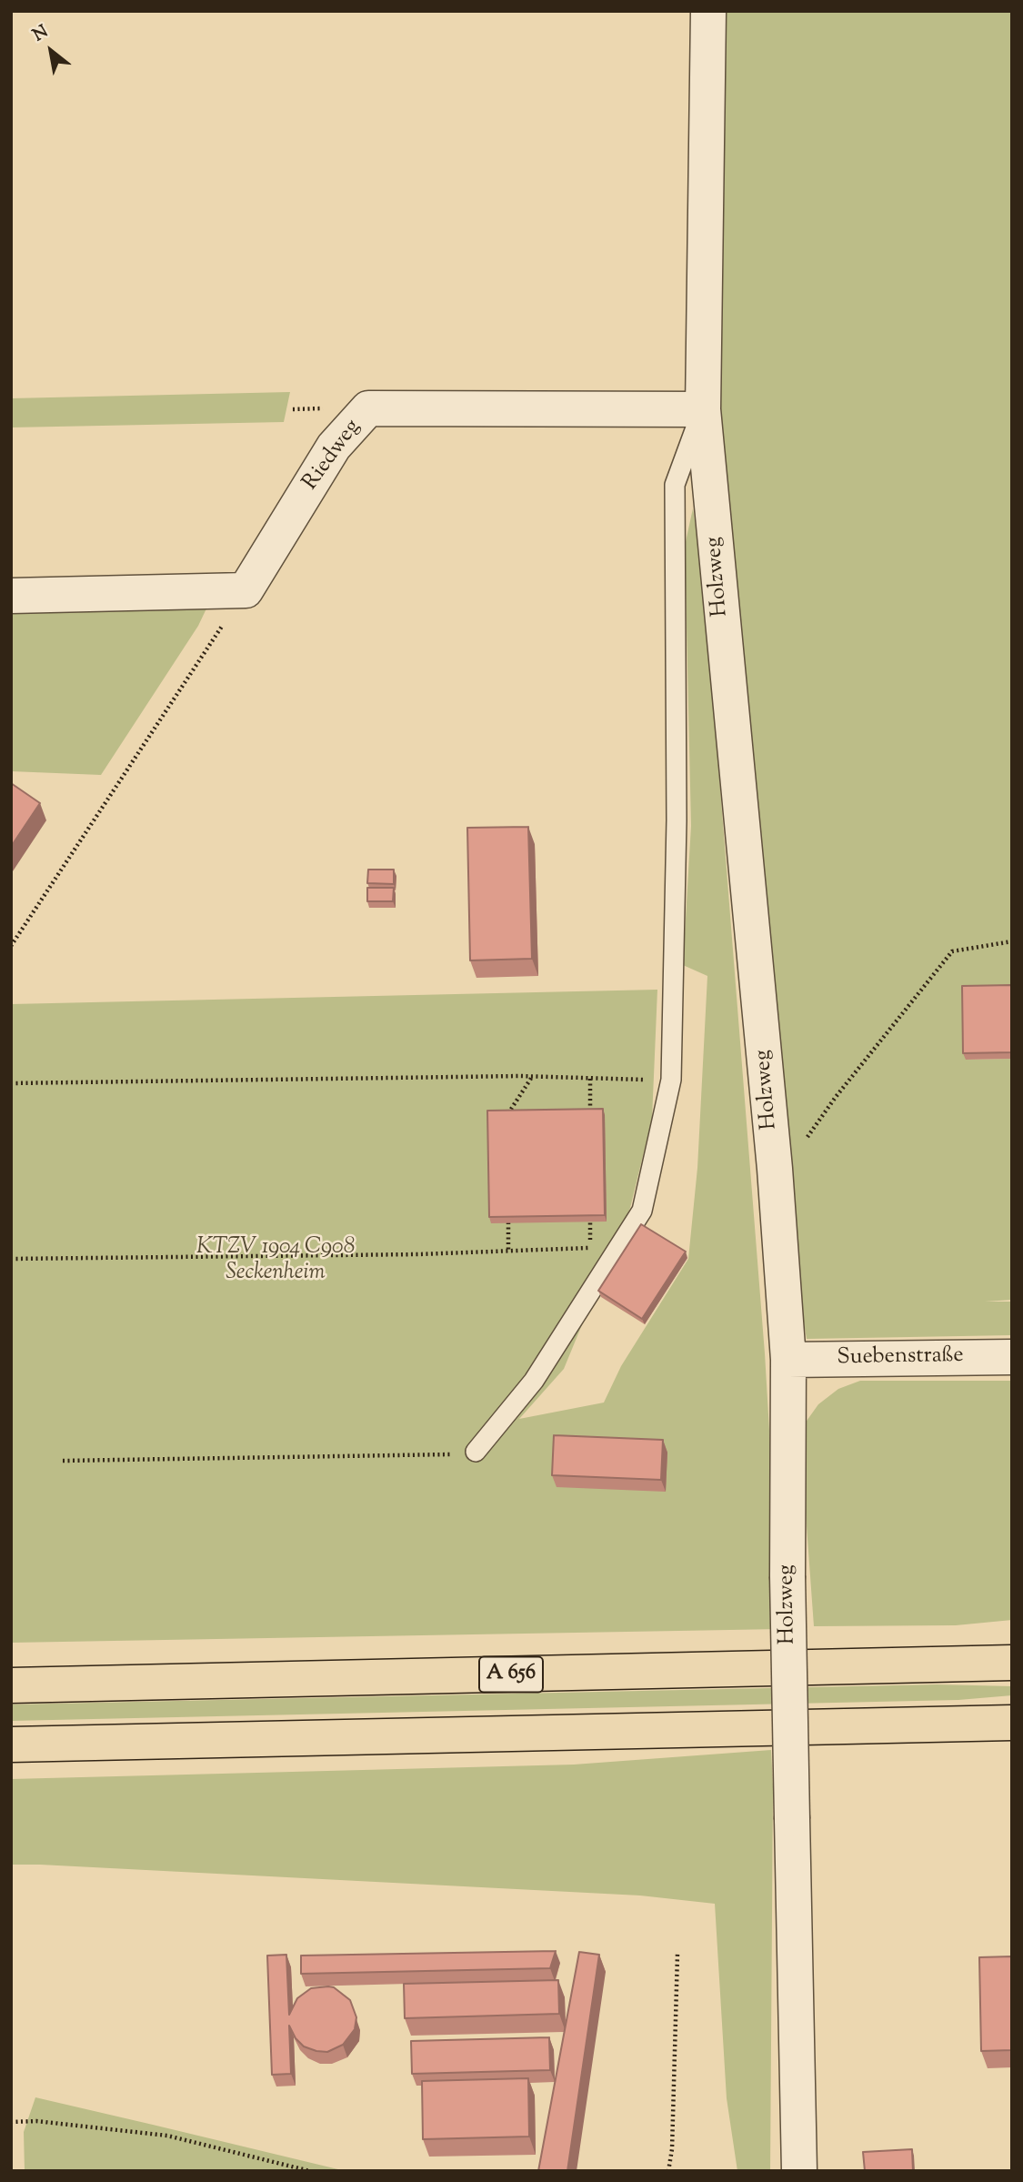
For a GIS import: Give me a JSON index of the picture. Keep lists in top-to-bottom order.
{
  "streets": {
    "highway": ["A 656"],
    "street": ["Riedweg", "Holzweg", "Suebenstraße"]
  },
  "crossings": [
    ["Riedweg", "Holzweg"],
    ["Holzweg", "Suebenstraße"]
  ],
  "parks": ["KTZV 1904 C908 Seckenheim"],
  "north": "top left"
}
